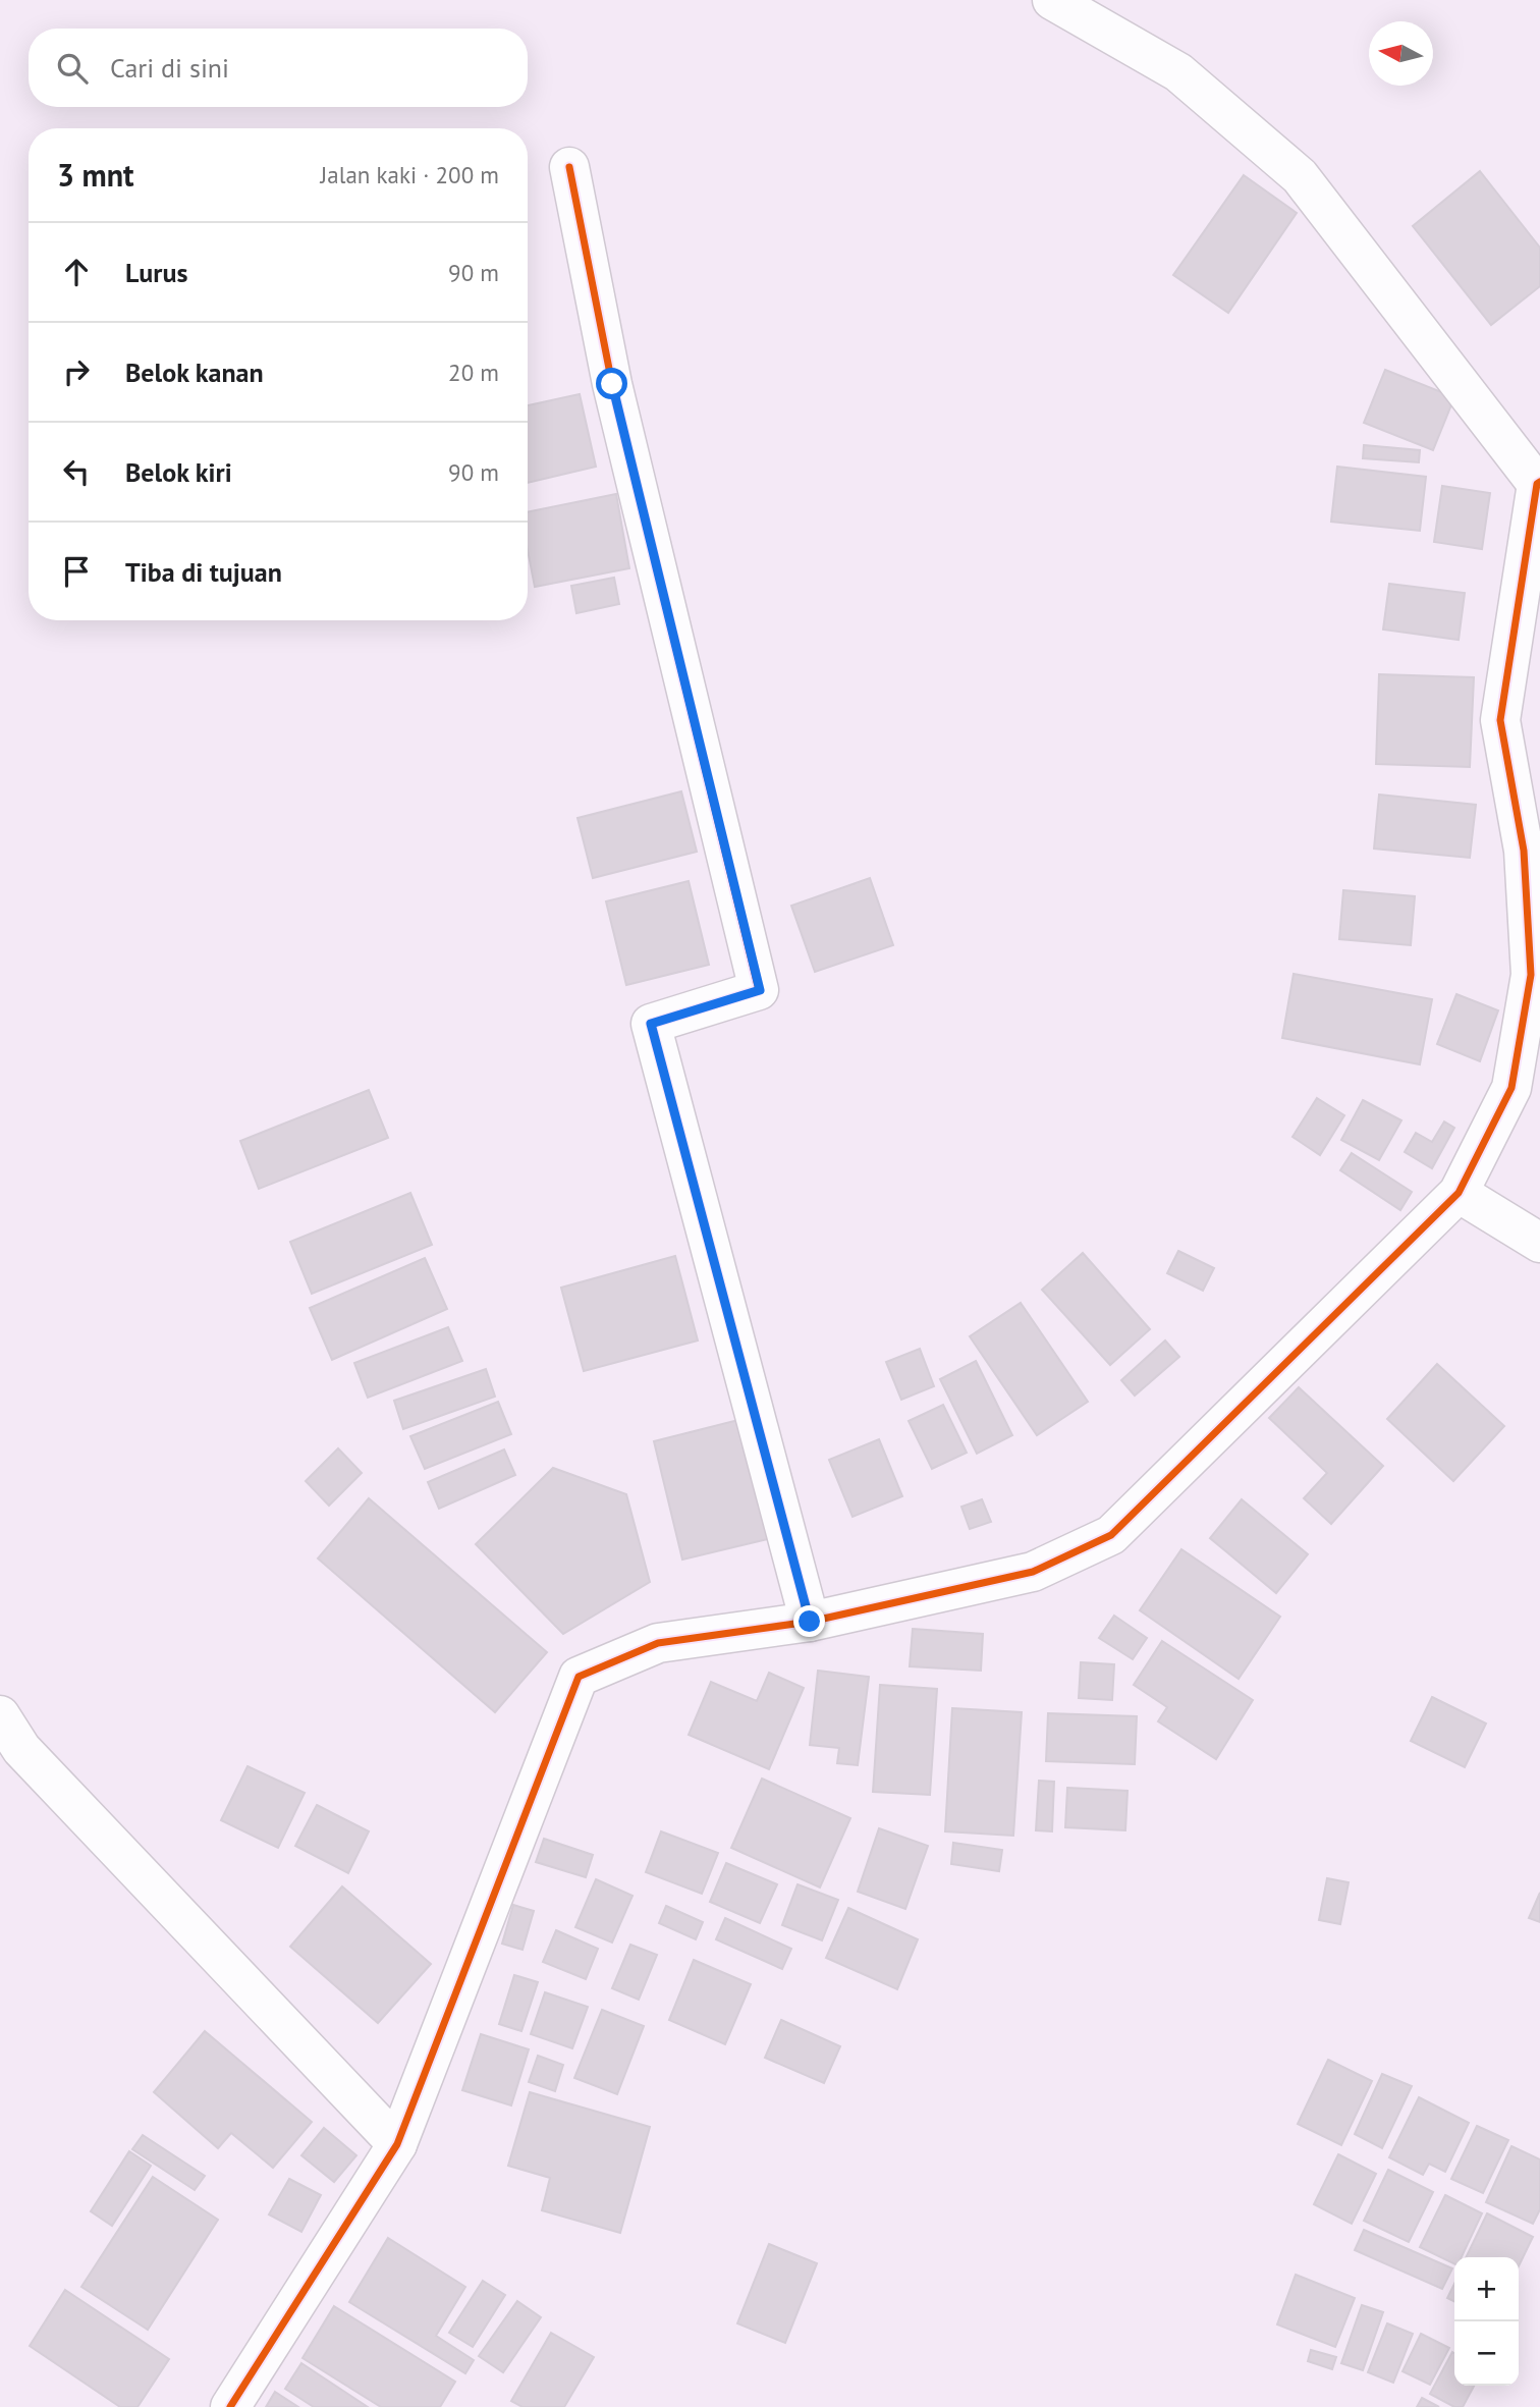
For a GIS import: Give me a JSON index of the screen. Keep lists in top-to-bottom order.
{
  "north": "left",
  "page": {
    "search": "Cari di sini",
    "heading": ["3 mnt", "Jalan kaki · 200 m"],
    "list": [
      ["Lurus", "90 m"],
      ["Belok kanan", "20 m"],
      ["Belok kiri", "90 m"],
      "Tiba di tujuan"
    ],
    "map_buttons": ["+", "−"]
  }
}
